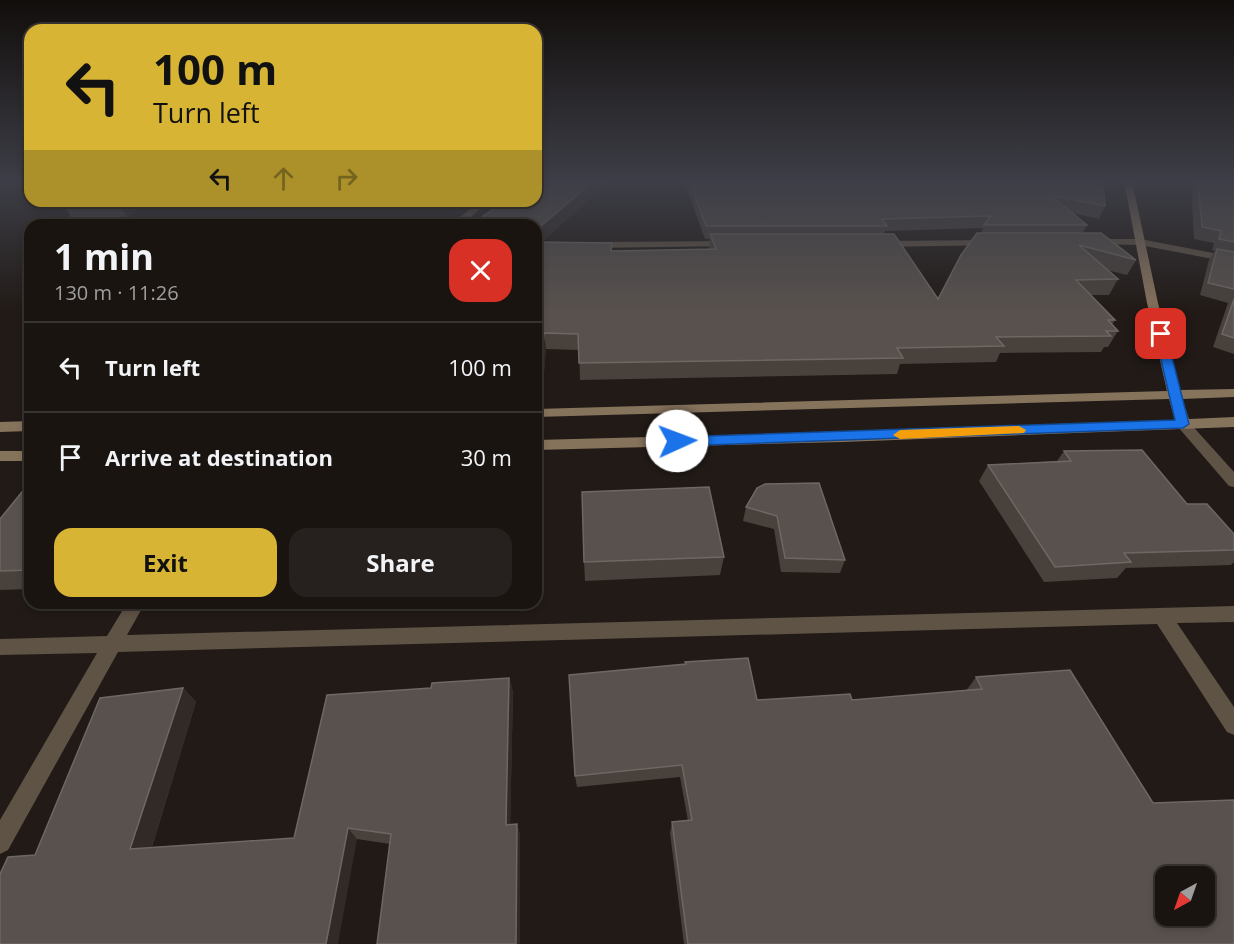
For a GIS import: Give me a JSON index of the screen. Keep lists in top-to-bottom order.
{
  "north": "bottom left",
  "page": {
    "turn": ["100 m", "Turn left"],
    "heading": ["1 min", "130 m · 11:26"],
    "list": [
      {
        "name": "Turn left",
        "value": "100 m"
      },
      {
        "name": "Arrive at destination",
        "value": "30 m"
      }
    ],
    "buttons": ["Exit", "Share"]
  }
}
